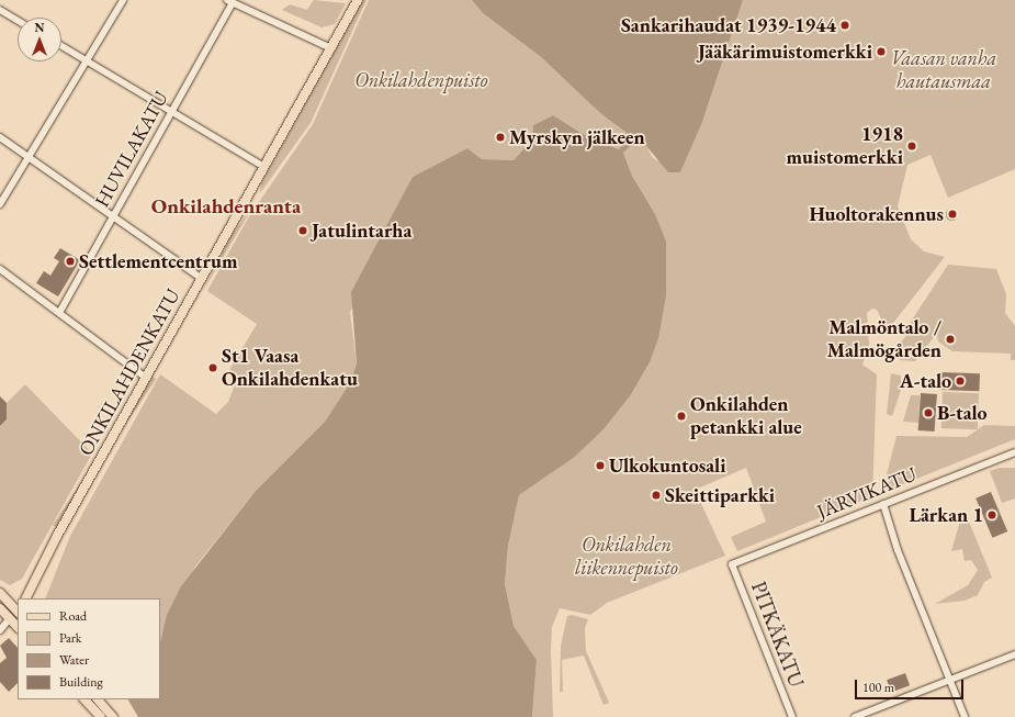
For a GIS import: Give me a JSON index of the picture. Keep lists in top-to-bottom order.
{
  "streets": {
    "main road": ["ONKILAHDENKATU"],
    "street": ["HUVILAKATU", "JÄRVIKATU", "PITKÄKATU"]
  },
  "crossings": [
    ["JÄRVIKATU", "PITKÄKATU"]
  ],
  "districts": ["Onkilahdenranta"],
  "parks": ["Vaasan vanha hautausmaa", "Onkilahdenpuisto", "Onkilahden liikennepuisto"],
  "places": [
    "Sankarihaudat 1939-1944",
    "Jääkärimuistomerkki",
    "Myrskyn jälkeen",
    "1918 muistomerkki",
    "Huoltorakennus",
    "Jatulintarha",
    "Settlementcentrum",
    "Malmöntalo / Malmögården",
    "St1 Vaasa Onkilahdenkatu",
    "A-talo",
    "B-talo",
    "Onkilahden petankki alue",
    "Ulkokuntosali",
    "Skeittiparkki",
    "Lärkan 1"
  ],
  "legend": [
    "Road",
    "Park",
    "Water",
    "Building"
  ],
  "scale_bar": "100 m",
  "north": "top"
}
